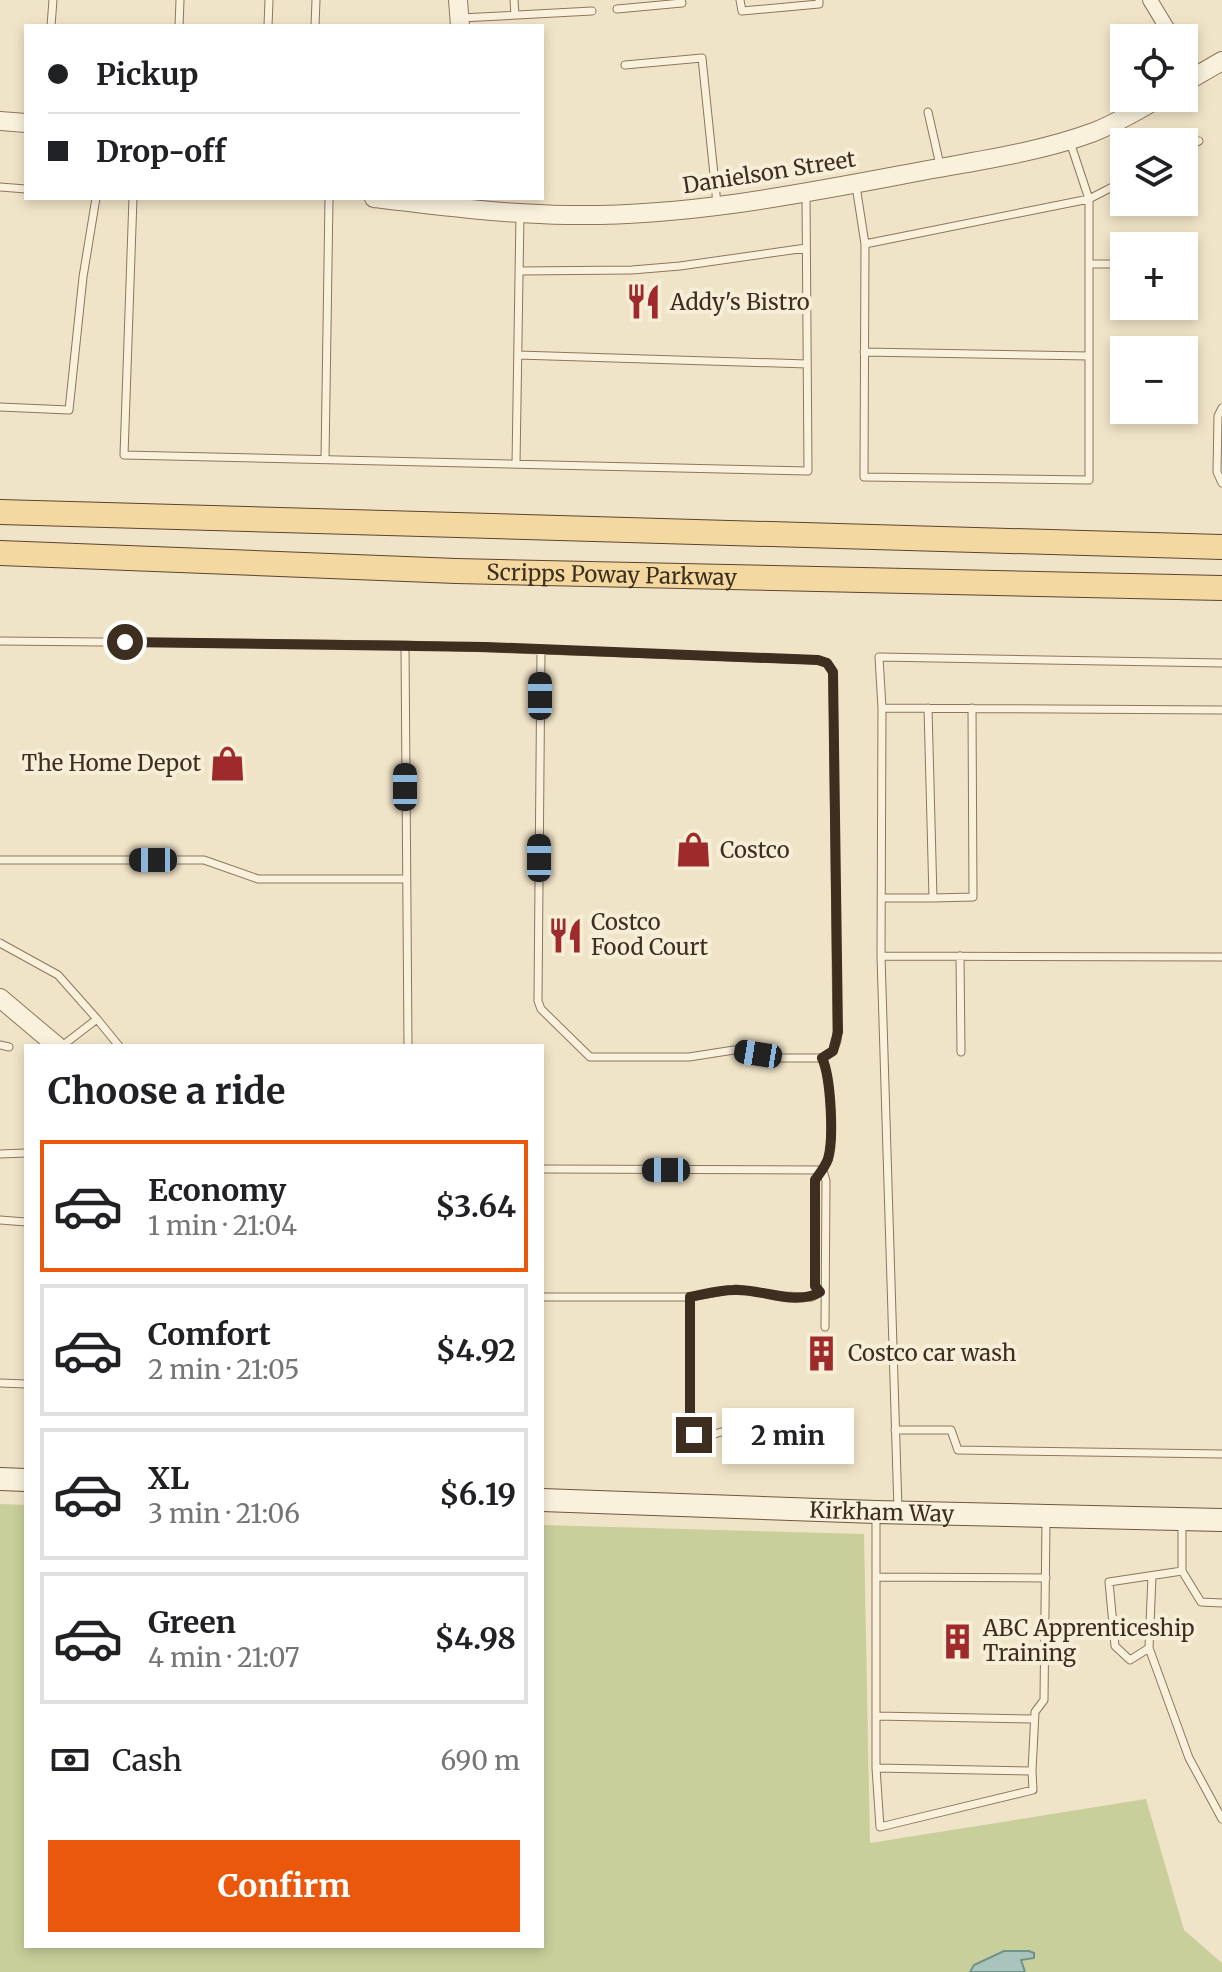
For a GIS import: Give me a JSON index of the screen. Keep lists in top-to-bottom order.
{
  "streets": {
    "main road": ["Scripps Poway Parkway", "Kirkham Way"],
    "street": ["Danielson Street"]
  },
  "places": {
    "restaurant": ["Addy's Bistro", "Costco Food Court"],
    "shop": ["The Home Depot", "Costco"],
    "building": ["Costco car wash", "ABC Apprenticeship Training"]
  },
  "page": {
    "map_buttons": ["+", "−"],
    "banner": ["Pickup", "Drop-off"],
    "heading": "Choose a ride",
    "list": [
      {
        "name": "Economy",
        "note": "1 min · 21:04",
        "value": "$3.64"
      },
      {
        "name": "Comfort",
        "note": "2 min · 21:05",
        "value": "$4.92"
      },
      {
        "name": "XL",
        "note": "3 min · 21:06",
        "value": "$6.19"
      },
      {
        "name": "Green",
        "note": "4 min · 21:07",
        "value": "$4.98"
      }
    ],
    "bubble": "2 min",
    "pay": ["Cash", "690 m"],
    "buttons": "Confirm"
  }
}
